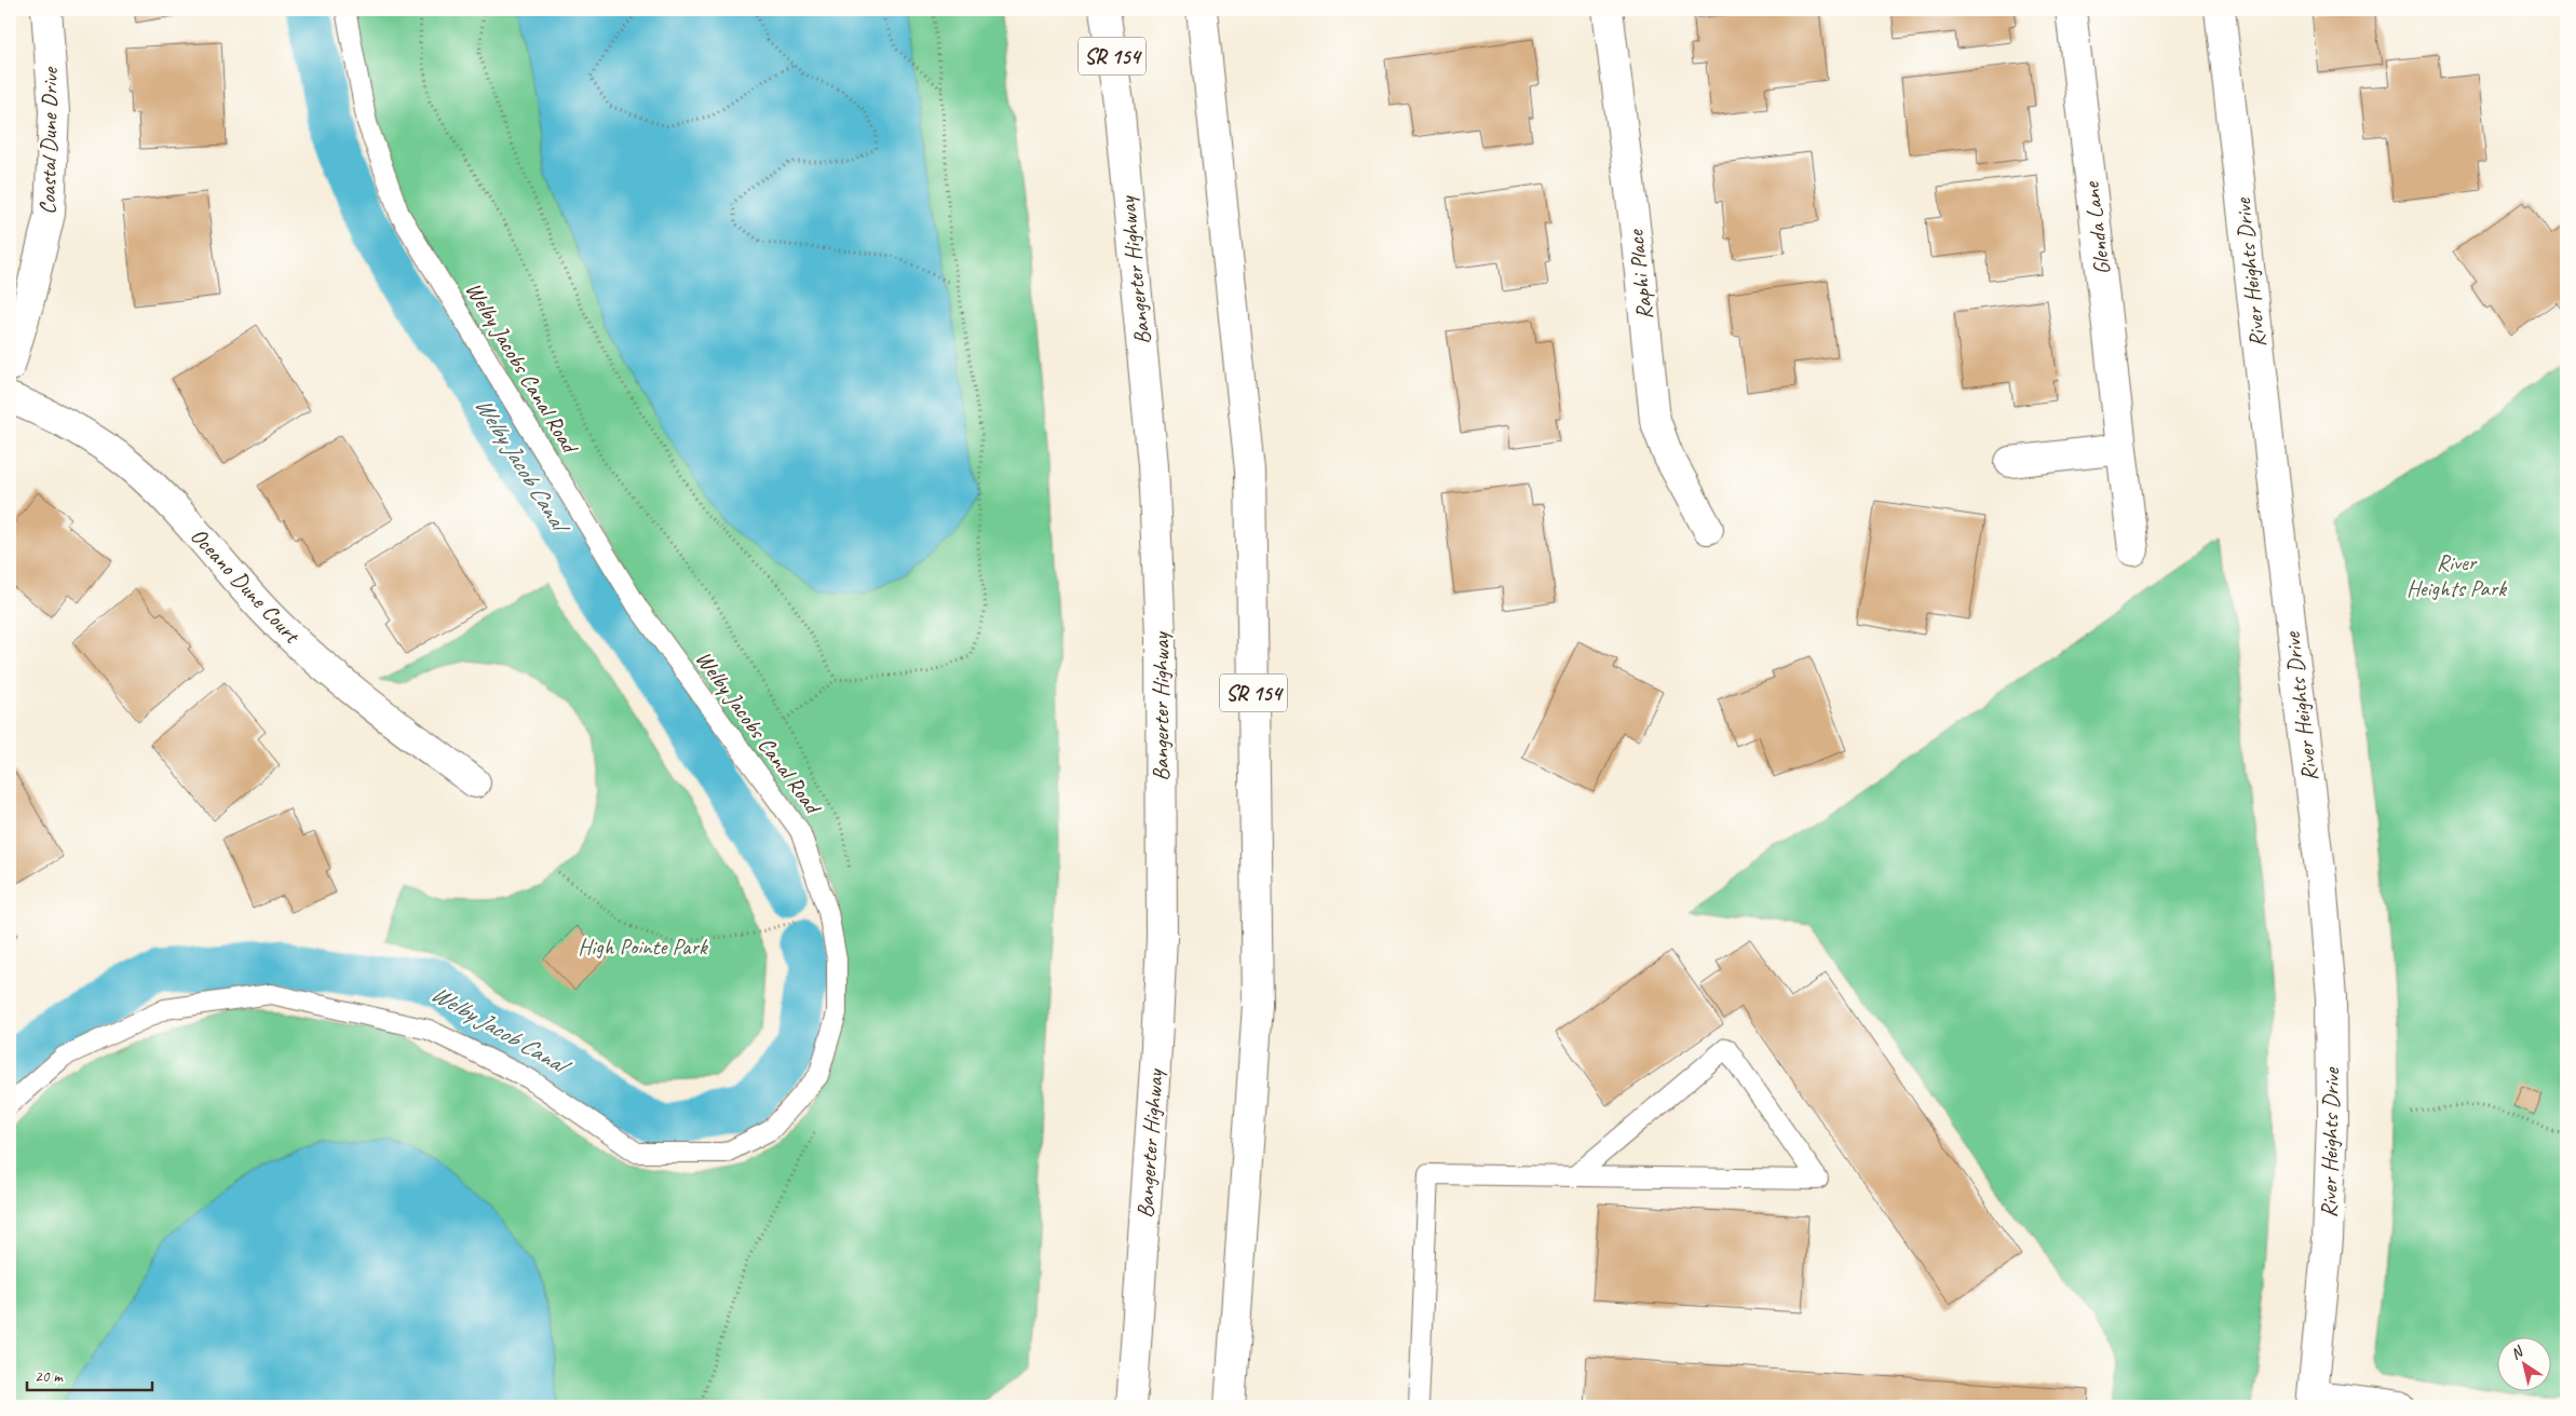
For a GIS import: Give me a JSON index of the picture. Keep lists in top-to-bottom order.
{
  "streets": {
    "main road": [
      "SR 154",
      "Coastal Dune Drive",
      "Glenda Lane",
      "Bangerter Highway",
      "River Heights Drive",
      "Raphi Place",
      "Oceano Dune Court"
    ],
    "lane": ["Welby Jacobs Canal Road"]
  },
  "water": ["Welby Jacob Canal"],
  "parks": ["River Heights Park", "High Pointe Park"],
  "scale_bar": "20 m",
  "north": "top left"
}
